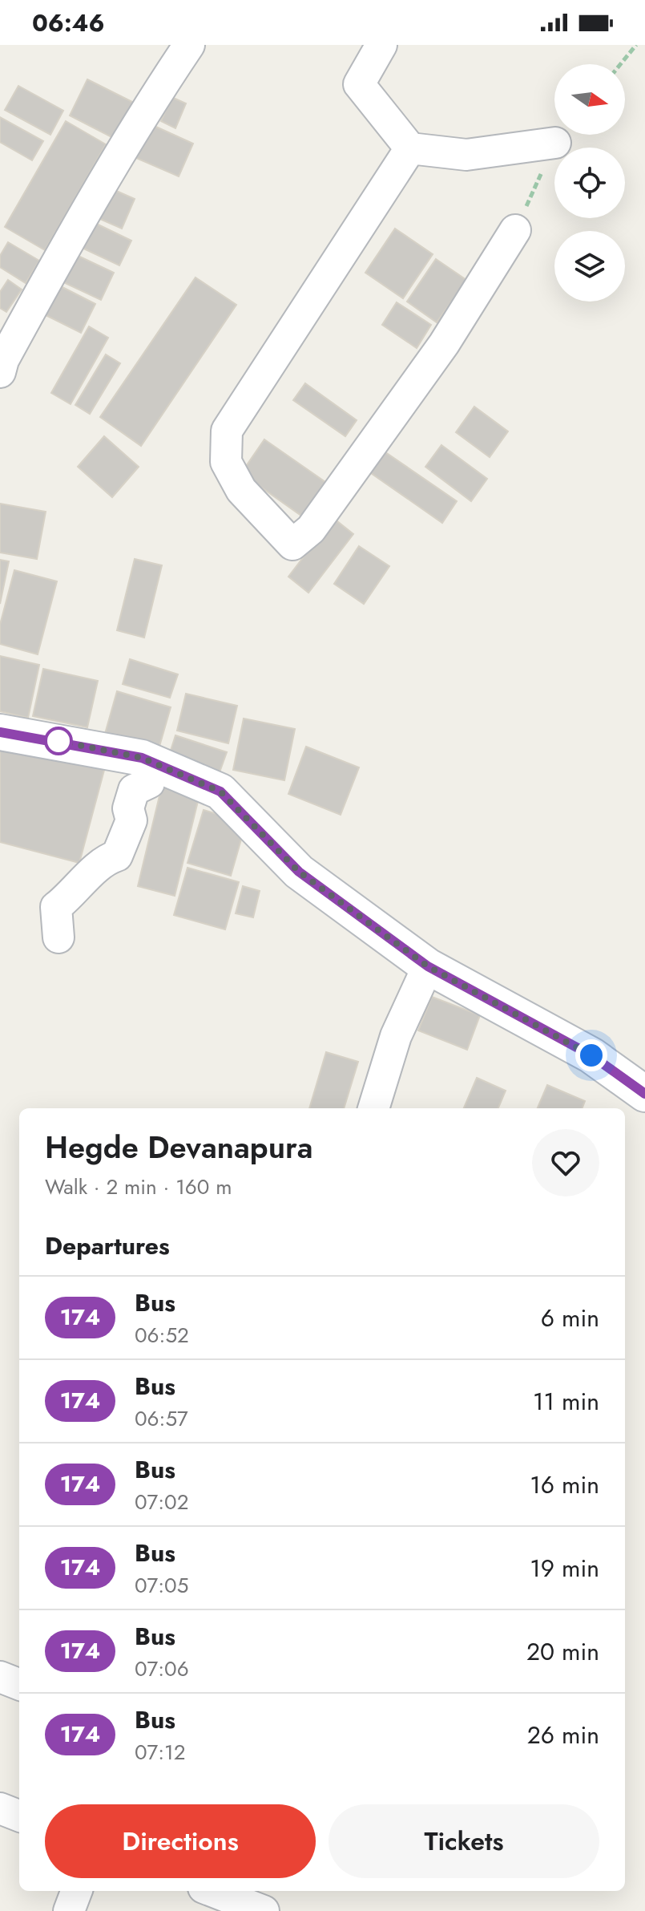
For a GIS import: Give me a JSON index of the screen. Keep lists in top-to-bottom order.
{
  "lines": ["bus line 174"],
  "north": "right",
  "page": {
    "status": "06:46",
    "heading": [
      ["Hegde Devanapura", "Walk · 2 min · 160 m"],
      "Departures"
    ],
    "list": [
      {
        "mark": "174",
        "name": "Bus",
        "note": "06:52",
        "value": "6 min"
      },
      {
        "mark": "174",
        "name": "Bus",
        "note": "06:57",
        "value": "11 min"
      },
      {
        "mark": "174",
        "name": "Bus",
        "note": "07:02",
        "value": "16 min"
      },
      {
        "mark": "174",
        "name": "Bus",
        "note": "07:05",
        "value": "19 min"
      },
      {
        "mark": "174",
        "name": "Bus",
        "note": "07:06",
        "value": "20 min"
      },
      {
        "mark": "174",
        "name": "Bus",
        "note": "07:12",
        "value": "26 min"
      }
    ],
    "buttons": ["Directions", "Tickets"]
  }
}
